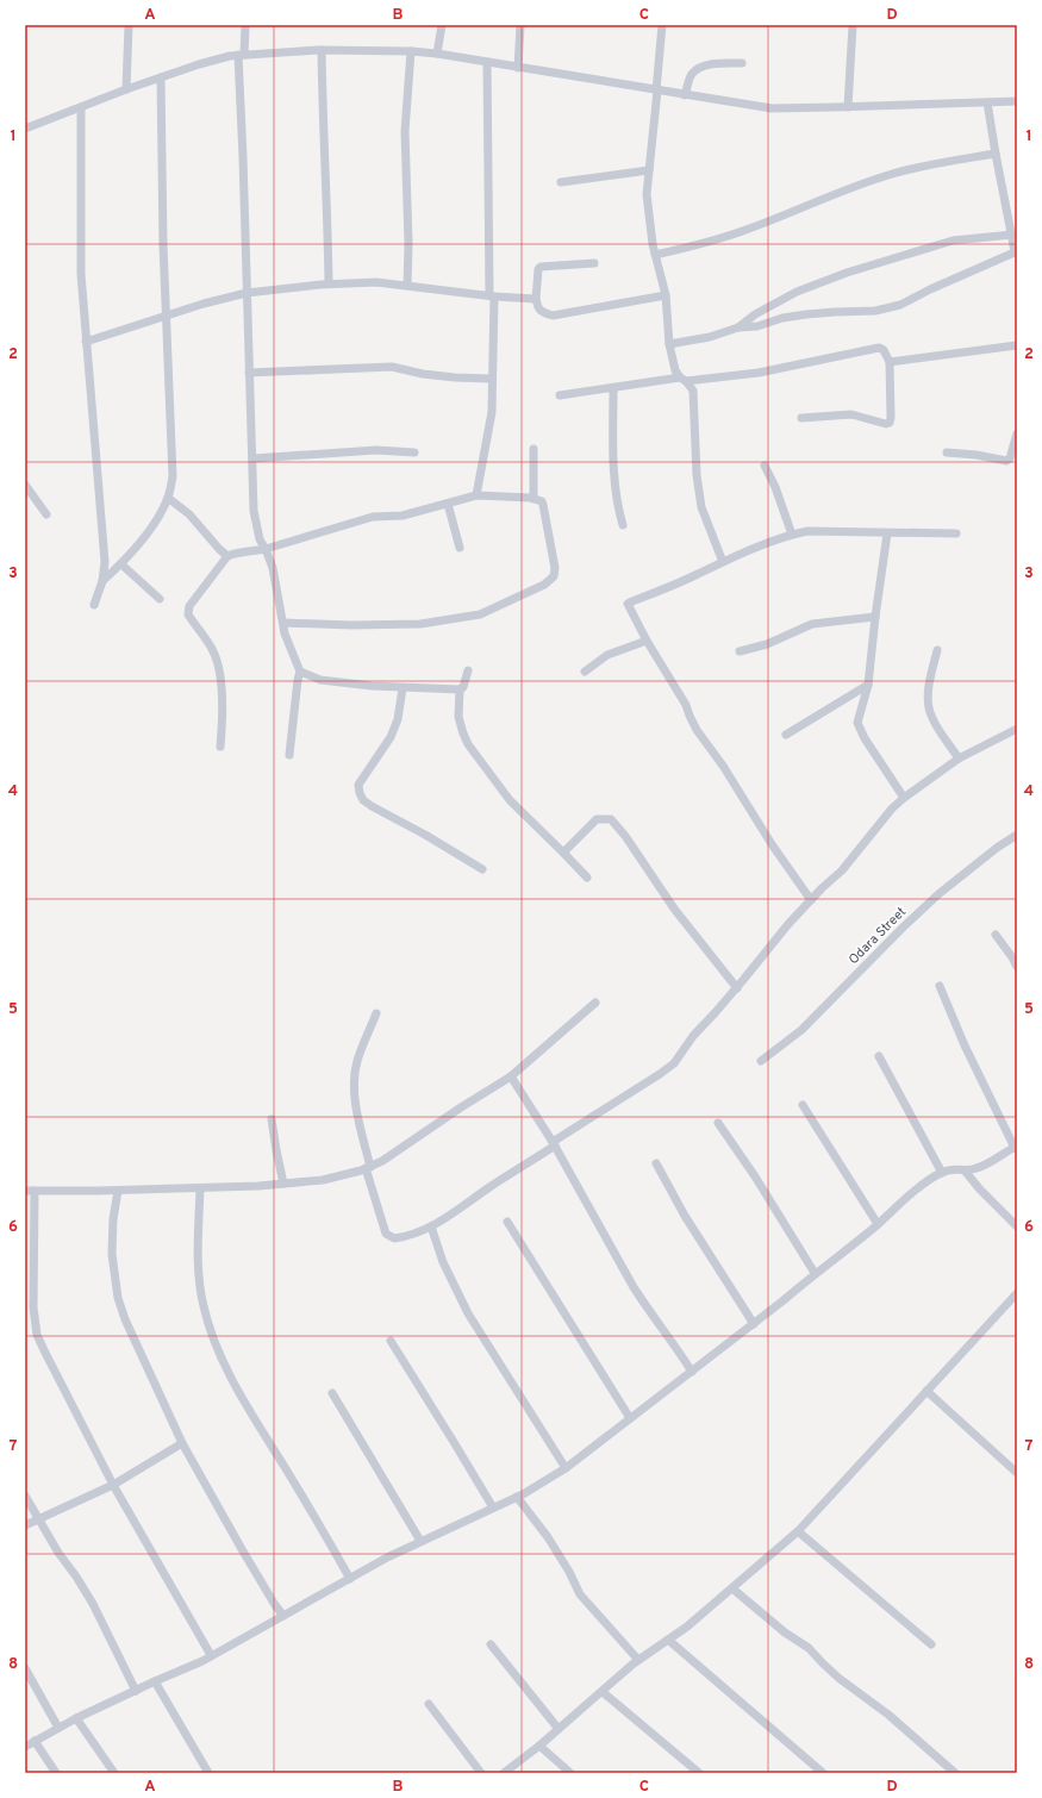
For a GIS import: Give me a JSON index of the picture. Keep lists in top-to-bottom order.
{
  "streets": {
    "street": ["Odara Street"]
  },
  "grid": {
    "columns": [
      "A",
      "B",
      "C",
      "D"
    ],
    "rows": [
      "1",
      "2",
      "3",
      "4",
      "5",
      "6",
      "7",
      "8"
    ]
  }
}
